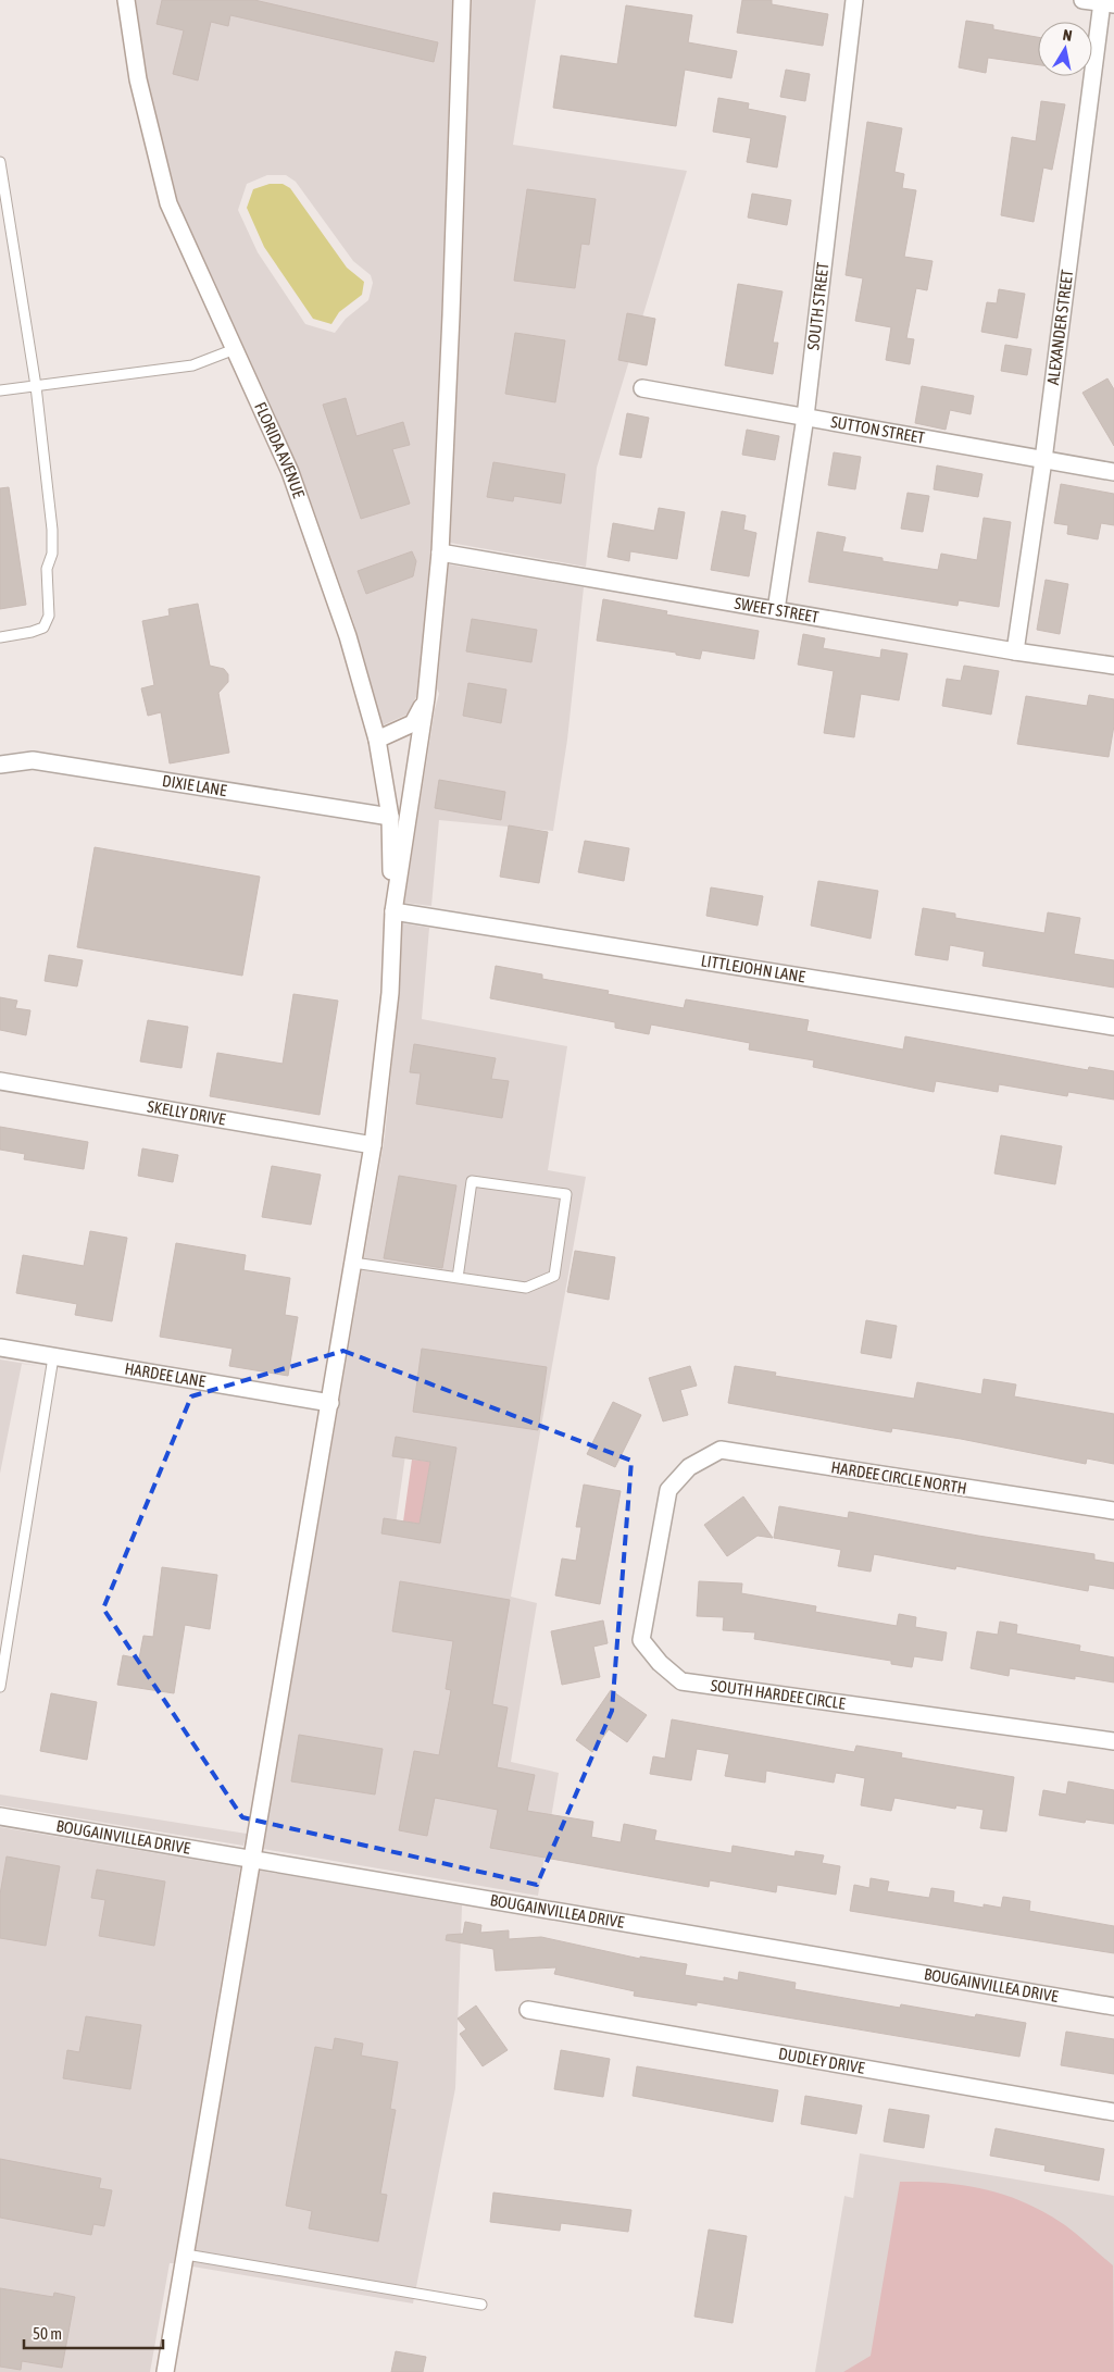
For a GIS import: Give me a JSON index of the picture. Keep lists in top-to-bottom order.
{
  "streets": {
    "street": [
      "SOUTH STREET",
      "ALEXANDER STREET",
      "SUTTON STREET",
      "FLORIDA AVENUE",
      "SWEET STREET",
      "DIXIE LANE",
      "LITTLEJOHN LANE",
      "SKELLY DRIVE",
      "HARDEE LANE",
      "HARDEE CIRCLE NORTH",
      "SOUTH HARDEE CIRCLE",
      "BOUGAINVILLEA DRIVE",
      "DUDLEY DRIVE"
    ]
  },
  "crossings": [
    ["SOUTH STREET", "SUTTON STREET"],
    ["SOUTH STREET", "SWEET STREET"],
    ["ALEXANDER STREET", "SUTTON STREET"],
    ["ALEXANDER STREET", "SWEET STREET"],
    ["FLORIDA AVENUE", "DIXIE LANE"],
    ["FLORIDA AVENUE", "LITTLEJOHN LANE"],
    ["HARDEE CIRCLE NORTH", "SOUTH HARDEE CIRCLE"]
  ],
  "scale_bar": "50 m",
  "north": "top"
}
